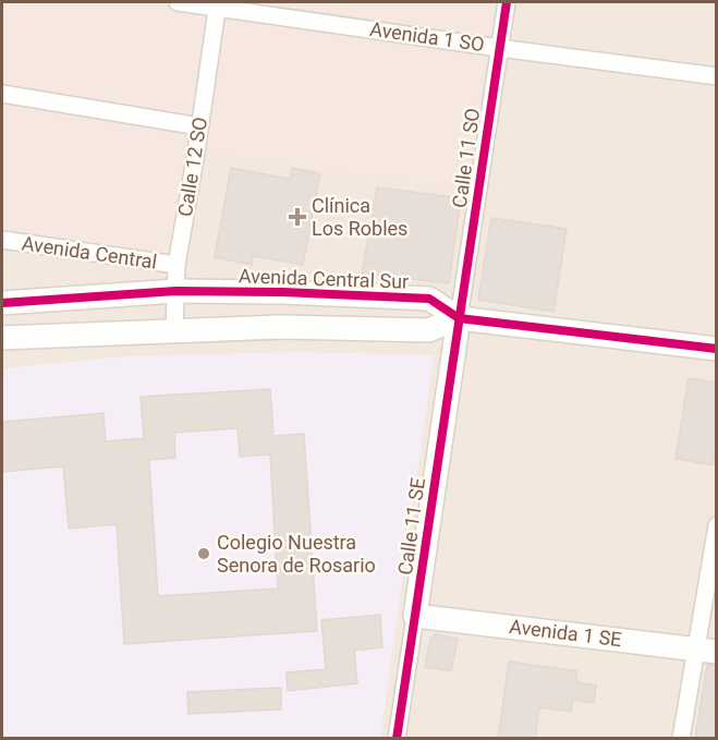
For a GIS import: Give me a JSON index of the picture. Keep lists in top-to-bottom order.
{
  "streets": {
    "street": [
      "Avenida 1 SO",
      "Calle 11 SO",
      "Calle 12 SO",
      "Avenida Central",
      "Avenida Central Sur",
      "Calle 11 SE",
      "Avenida 1 SE"
    ]
  },
  "crossings": [
    ["Avenida 1 SO", "Calle 11 SO"],
    ["Avenida 1 SO", "Calle 12 SO"],
    ["Calle 11 SO", "Avenida Central Sur"],
    ["Calle 11 SO", "Calle 11 SE"],
    ["Calle 12 SO", "Avenida Central"],
    ["Calle 12 SO", "Avenida Central Sur"],
    ["Avenida Central Sur", "Calle 11 SE"],
    ["Calle 11 SE", "Avenida 1 SE"]
  ],
  "places": {
    "health": ["Clínica Los Robles"],
    "other": ["Colegio Nuestra Senora de Rosario"]
  }
}
